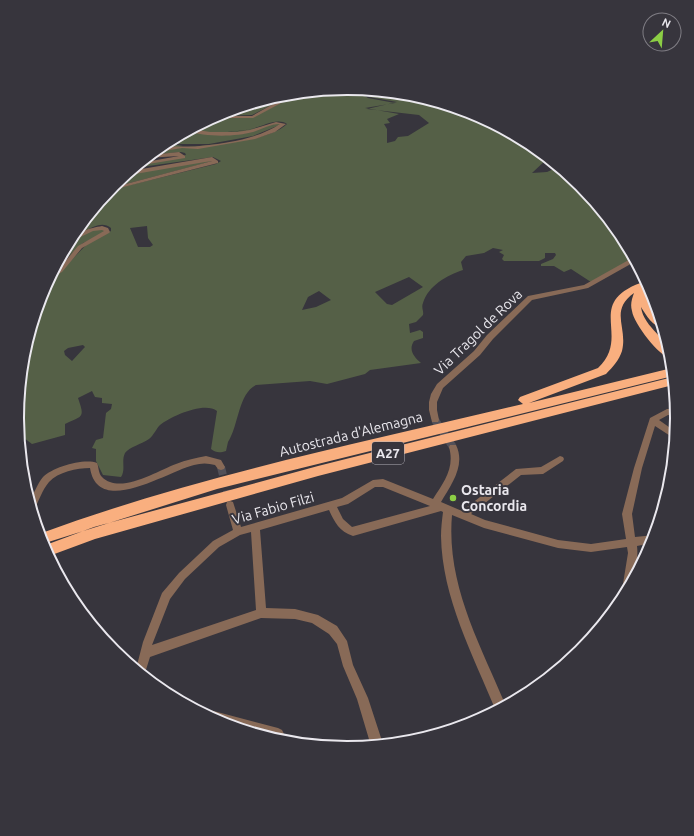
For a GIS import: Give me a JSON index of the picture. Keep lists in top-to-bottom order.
{
  "streets": {
    "highway": ["Autostrada d'Alemagna", "A27"],
    "street": ["Via Tragol de Rova", "Via Fabio Filzi"]
  },
  "crossings": [
    ["Autostrada d'Alemagna", "A27"]
  ],
  "places": ["Ostaria Concordia"],
  "north": "top right"
}
